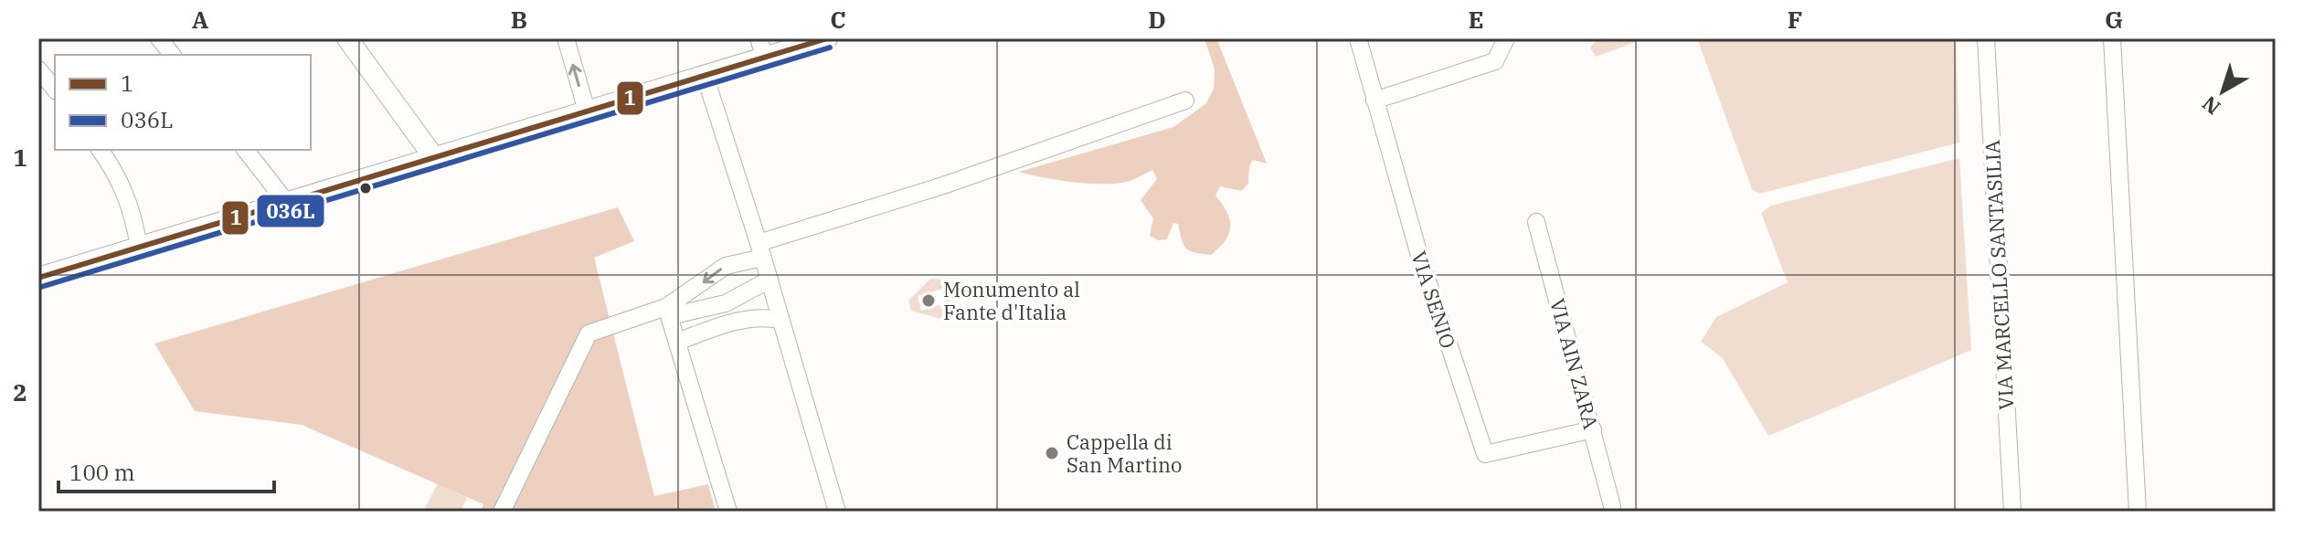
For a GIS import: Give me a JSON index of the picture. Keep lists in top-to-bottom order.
{
  "streets": {
    "street": ["VIA MARCELLO SANTASILIA", "VIA SENIO", "VIA AIN ZARA"]
  },
  "crossings": [
    ["VIA SENIO", "VIA AIN ZARA"]
  ],
  "places": ["Monumento al Fante d'Italia", "Cappella di San Martino"],
  "lines": ["transit line 1", "transit line 036L"],
  "legend": ["1", "036L"],
  "scale_bar": "100 m",
  "north": "bottom left",
  "grid": {
    "columns": [
      "A",
      "B",
      "C",
      "D",
      "E",
      "F",
      "G"
    ],
    "rows": ["1", "2"]
  }
}
